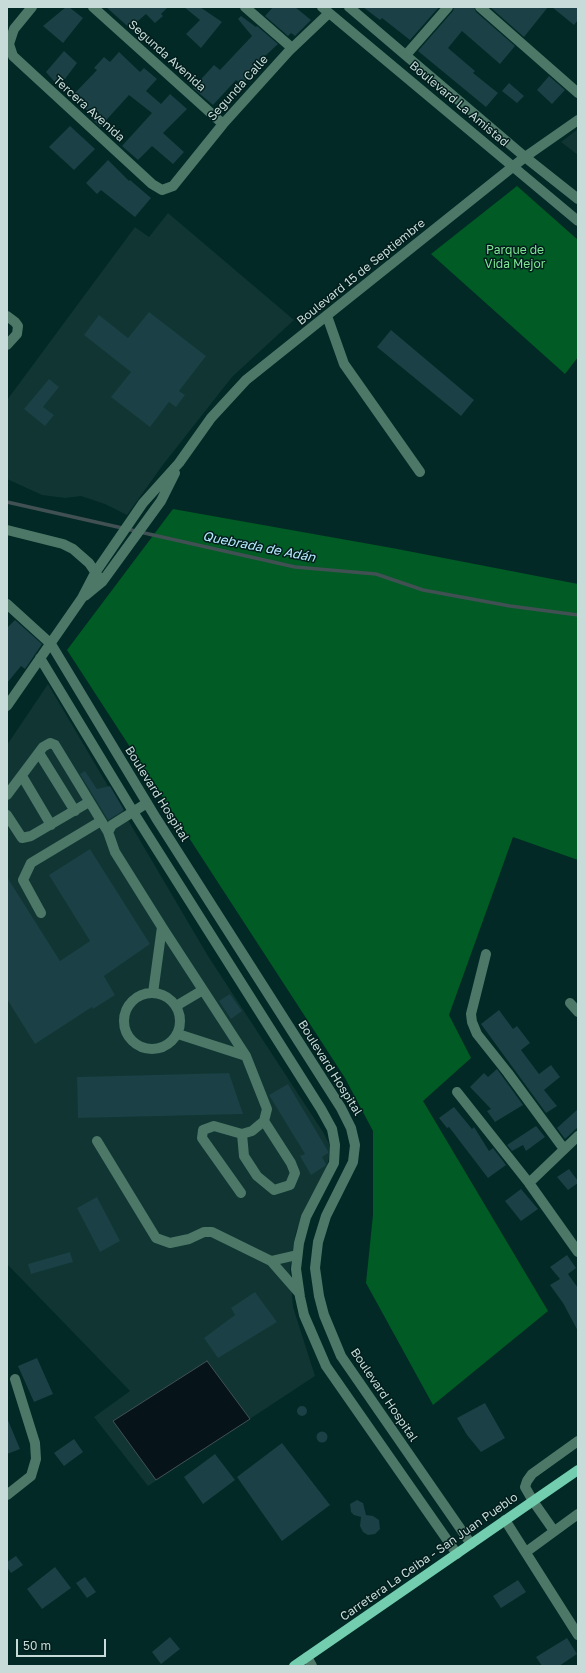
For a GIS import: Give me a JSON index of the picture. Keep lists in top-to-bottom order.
{
  "streets": {
    "main road": ["Carretera La Ceiba - San Juan Pueblo"],
    "street": [
      "Segunda Avenida",
      "Segunda Calle",
      "Boulevard La Amistad",
      "Tercera Avenida",
      "Boulevard 15 de Septiembre",
      "Boulevard Hospital"
    ]
  },
  "crossings": [
    ["Segunda Avenida", "Segunda Calle"],
    ["Segunda Calle", "Boulevard La Amistad"],
    ["Segunda Calle", "Tercera Avenida"],
    ["Boulevard La Amistad", "Boulevard 15 de Septiembre"],
    ["Boulevard 15 de Septiembre", "Boulevard Hospital"],
    ["Boulevard Hospital", "Carretera La Ceiba - San Juan Pueblo"]
  ],
  "water": ["Quebrada de Adán"],
  "parks": ["Parque de Vida Mejor"],
  "scale_bar": "50 m"
}
